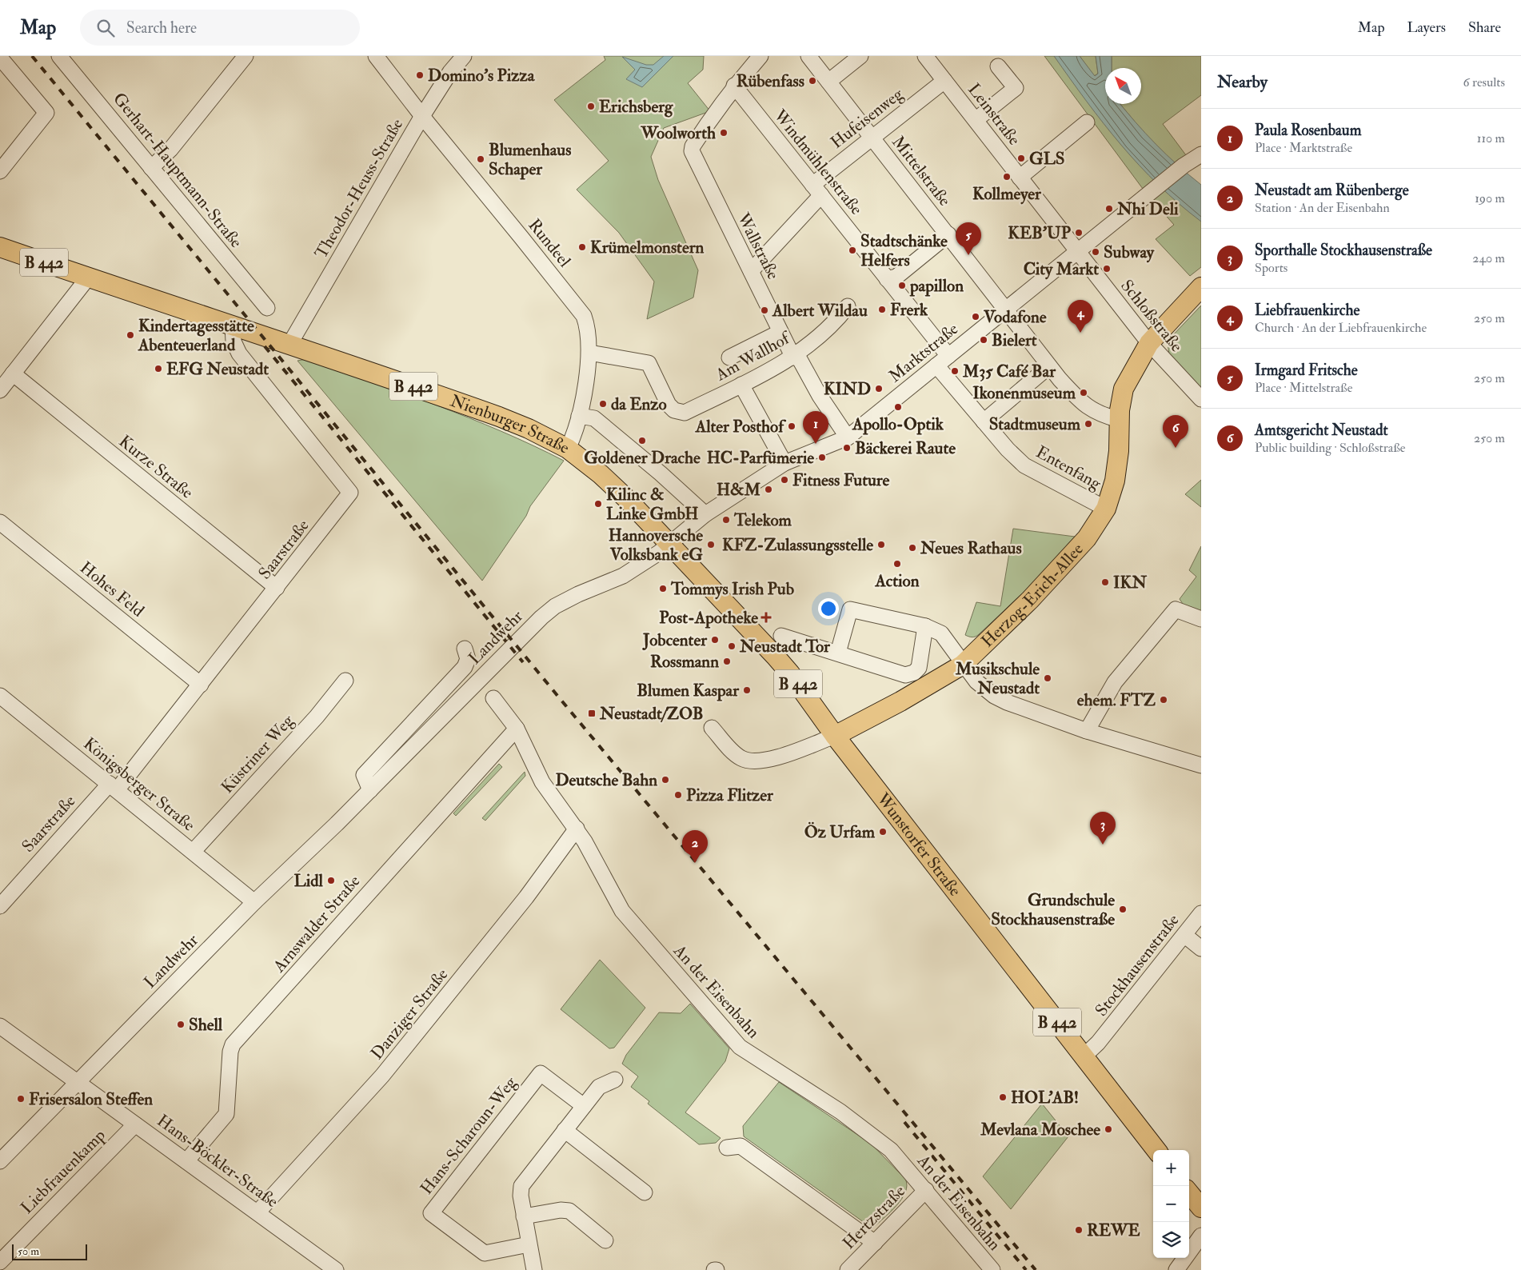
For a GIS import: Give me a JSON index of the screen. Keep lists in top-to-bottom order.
{
  "streets": {
    "main road": [
      "B 442",
      "Nienburger Straße",
      "Herzog-Erich-Allee",
      "Wunstorfer Straße"
    ],
    "street": [
      "Leinstraße",
      "Hufeisenweg",
      "Windmühlenstraße",
      "Gerhart-Hauptmann-Straße",
      "Mittelstraße",
      "Theodor-Heuss-Straße",
      "Rundeel",
      "Wallstraße",
      "Schloßstraße",
      "Marktstraße",
      "Am Wallhof",
      "Kurze Straße",
      "Entenfang",
      "Saarstraße",
      "Hohes Feld",
      "Landwehr",
      "Küstriner Weg",
      "Königsberger Straße",
      "Arnswalder Straße",
      "Stockhausenstraße",
      "An der Eisenbahn",
      "Danziger Straße",
      "Hans-Scharoun-Weg",
      "Hans-Böckler-Straße",
      "Liebfrauenkamp",
      "Hertzstraße"
    ]
  },
  "crossings": [
    ["Leinstraße", "Hufeisenweg"],
    ["Leinstraße", "Schloßstraße"],
    ["Leinstraße", "Marktstraße"],
    ["Hufeisenweg", "Windmühlenstraße"],
    ["Hufeisenweg", "Mittelstraße"],
    ["Hufeisenweg", "Wallstraße"],
    ["Windmühlenstraße", "Wallstraße"],
    ["Windmühlenstraße", "Marktstraße"],
    ["Mittelstraße", "Marktstraße"],
    ["Mittelstraße", "Herzog-Erich-Allee"],
    ["Theodor-Heuss-Straße", "Rundeel"],
    ["Theodor-Heuss-Straße", "Nienburger Straße"],
    ["Rundeel", "Am Wallhof"],
    ["Rundeel", "Nienburger Straße"],
    ["Wallstraße", "Marktstraße"],
    ["Wallstraße", "Am Wallhof"],
    ["Schloßstraße", "Marktstraße"],
    ["Schloßstraße", "Herzog-Erich-Allee"],
    ["Marktstraße", "Nienburger Straße"],
    ["Marktstraße", "Entenfang"],
    ["Marktstraße", "Landwehr"],
    ["Marktstraße", "Wunstorfer Straße"],
    ["Nienburger Straße", "Saarstraße"],
    ["Nienburger Straße", "Landwehr"],
    ["Nienburger Straße", "Wunstorfer Straße"],
    ["Kurze Straße", "Saarstraße"],
    ["Entenfang", "Herzog-Erich-Allee"],
    ["Saarstraße", "Hohes Feld"],
    ["Saarstraße", "Königsberger Straße"],
    ["Herzog-Erich-Allee", "Wunstorfer Straße"],
    ["Landwehr", "Königsberger Straße"],
    ["Landwehr", "Wunstorfer Straße"],
    ["Landwehr", "Hans-Böckler-Straße"],
    ["Küstriner Weg", "Königsberger Straße"],
    ["Wunstorfer Straße", "Stockhausenstraße"],
    ["Arnswalder Straße", "An der Eisenbahn"],
    ["Arnswalder Straße", "Hans-Böckler-Straße"],
    ["An der Eisenbahn", "Danziger Straße"],
    ["An der Eisenbahn", "Hertzstraße"],
    ["Danziger Straße", "Hans-Böckler-Straße"],
    ["Hans-Böckler-Straße", "Liebfrauenkamp"]
  ],
  "places": {
    "other": [
      "Domino's Pizza",
      "Rübenfass",
      "Erichsberg",
      "Woolworth",
      "GLS",
      "Blumenhaus Schaper",
      "Kollmeyer",
      "Nhi Deli",
      "KEB'UP",
      "Krümelmonstern",
      "Stadtschänke Helfers",
      "Subway",
      "City Markt",
      "papillon",
      "Frerk",
      "Albert Wildau",
      "Vodafone",
      "Kindertagesstätte Abenteuerland",
      "Bielert",
      "EFG Neustadt",
      "M35 Café Bar",
      "KIND",
      "Ikonenmuseum",
      "da Enzo",
      "Apollo-Optik",
      "Stadtmuseum",
      "Alter Posthof",
      "Goldener Drache",
      "Bäckerei Raute",
      "HC-Parfümerie",
      "Fitness Future",
      "H&M",
      "Kilinc & Linke GmbH",
      "Telekom",
      "Hannoversche Volksbank eG",
      "KFZ-Zulassungsstelle",
      "Neues Rathaus",
      "Action",
      "IKN",
      "Tommys Irish Pub",
      "Jobcenter",
      "Neustadt Tor",
      "Rossmann",
      "Musikschule Neustadt",
      "Blumen Kaspar",
      "ehem. FTZ",
      "Deutsche Bahn",
      "Pizza Flitzer",
      "Öz Urfam",
      "Lidl",
      "Grundschule Stockhausenstraße",
      "Shell",
      "HOL'AB!",
      "Frisersalon Steffen",
      "Mevlana Moschee",
      "REWE"
    ],
    "health": ["Post-Apotheke"],
    "transit": ["Neustadt/ZOB"]
  },
  "scale_bar": "50 m",
  "north": "top left",
  "page": {
    "header": "Map",
    "search": "Search here",
    "nav": ["Map", "Layers", "Share"],
    "heading": ["Nearby", "6 results"],
    "list": [
      {
        "mark": "1",
        "name": "Paula Rosenbaum",
        "note": "Place · Marktstraße",
        "value": "110 m"
      },
      {
        "mark": "2",
        "name": "Neustadt am Rübenberge",
        "note": "Station · An der Eisenbahn",
        "value": "190 m"
      },
      {
        "mark": "3",
        "name": "Sporthalle Stockhausenstraße",
        "note": "Sports",
        "value": "240 m"
      },
      {
        "mark": "4",
        "name": "Liebfrauenkirche",
        "note": "Church · An der Liebfrauenkirche",
        "value": "250 m"
      },
      {
        "mark": "5",
        "name": "Irmgard Fritsche",
        "note": "Place · Mittelstraße",
        "value": "250 m"
      },
      {
        "mark": "6",
        "name": "Amtsgericht Neustadt",
        "note": "Public building · Schloßstraße",
        "value": "250 m"
      }
    ],
    "pins": [
      "5",
      "4",
      "1",
      "6",
      "3",
      "2"
    ],
    "map_buttons": ["+", "−"],
    "scale": "50 m"
  }
}
